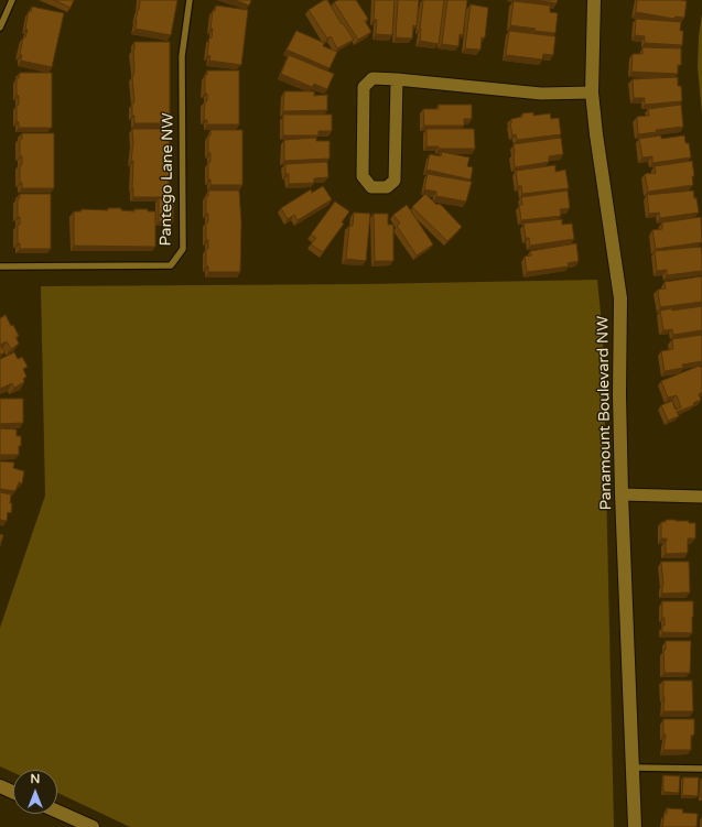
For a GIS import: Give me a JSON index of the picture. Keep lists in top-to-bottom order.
{
  "streets": {
    "street": ["Panamount Boulevard NW"],
    "lane": ["Pantego Lane NW"]
  },
  "north": "top"
}
